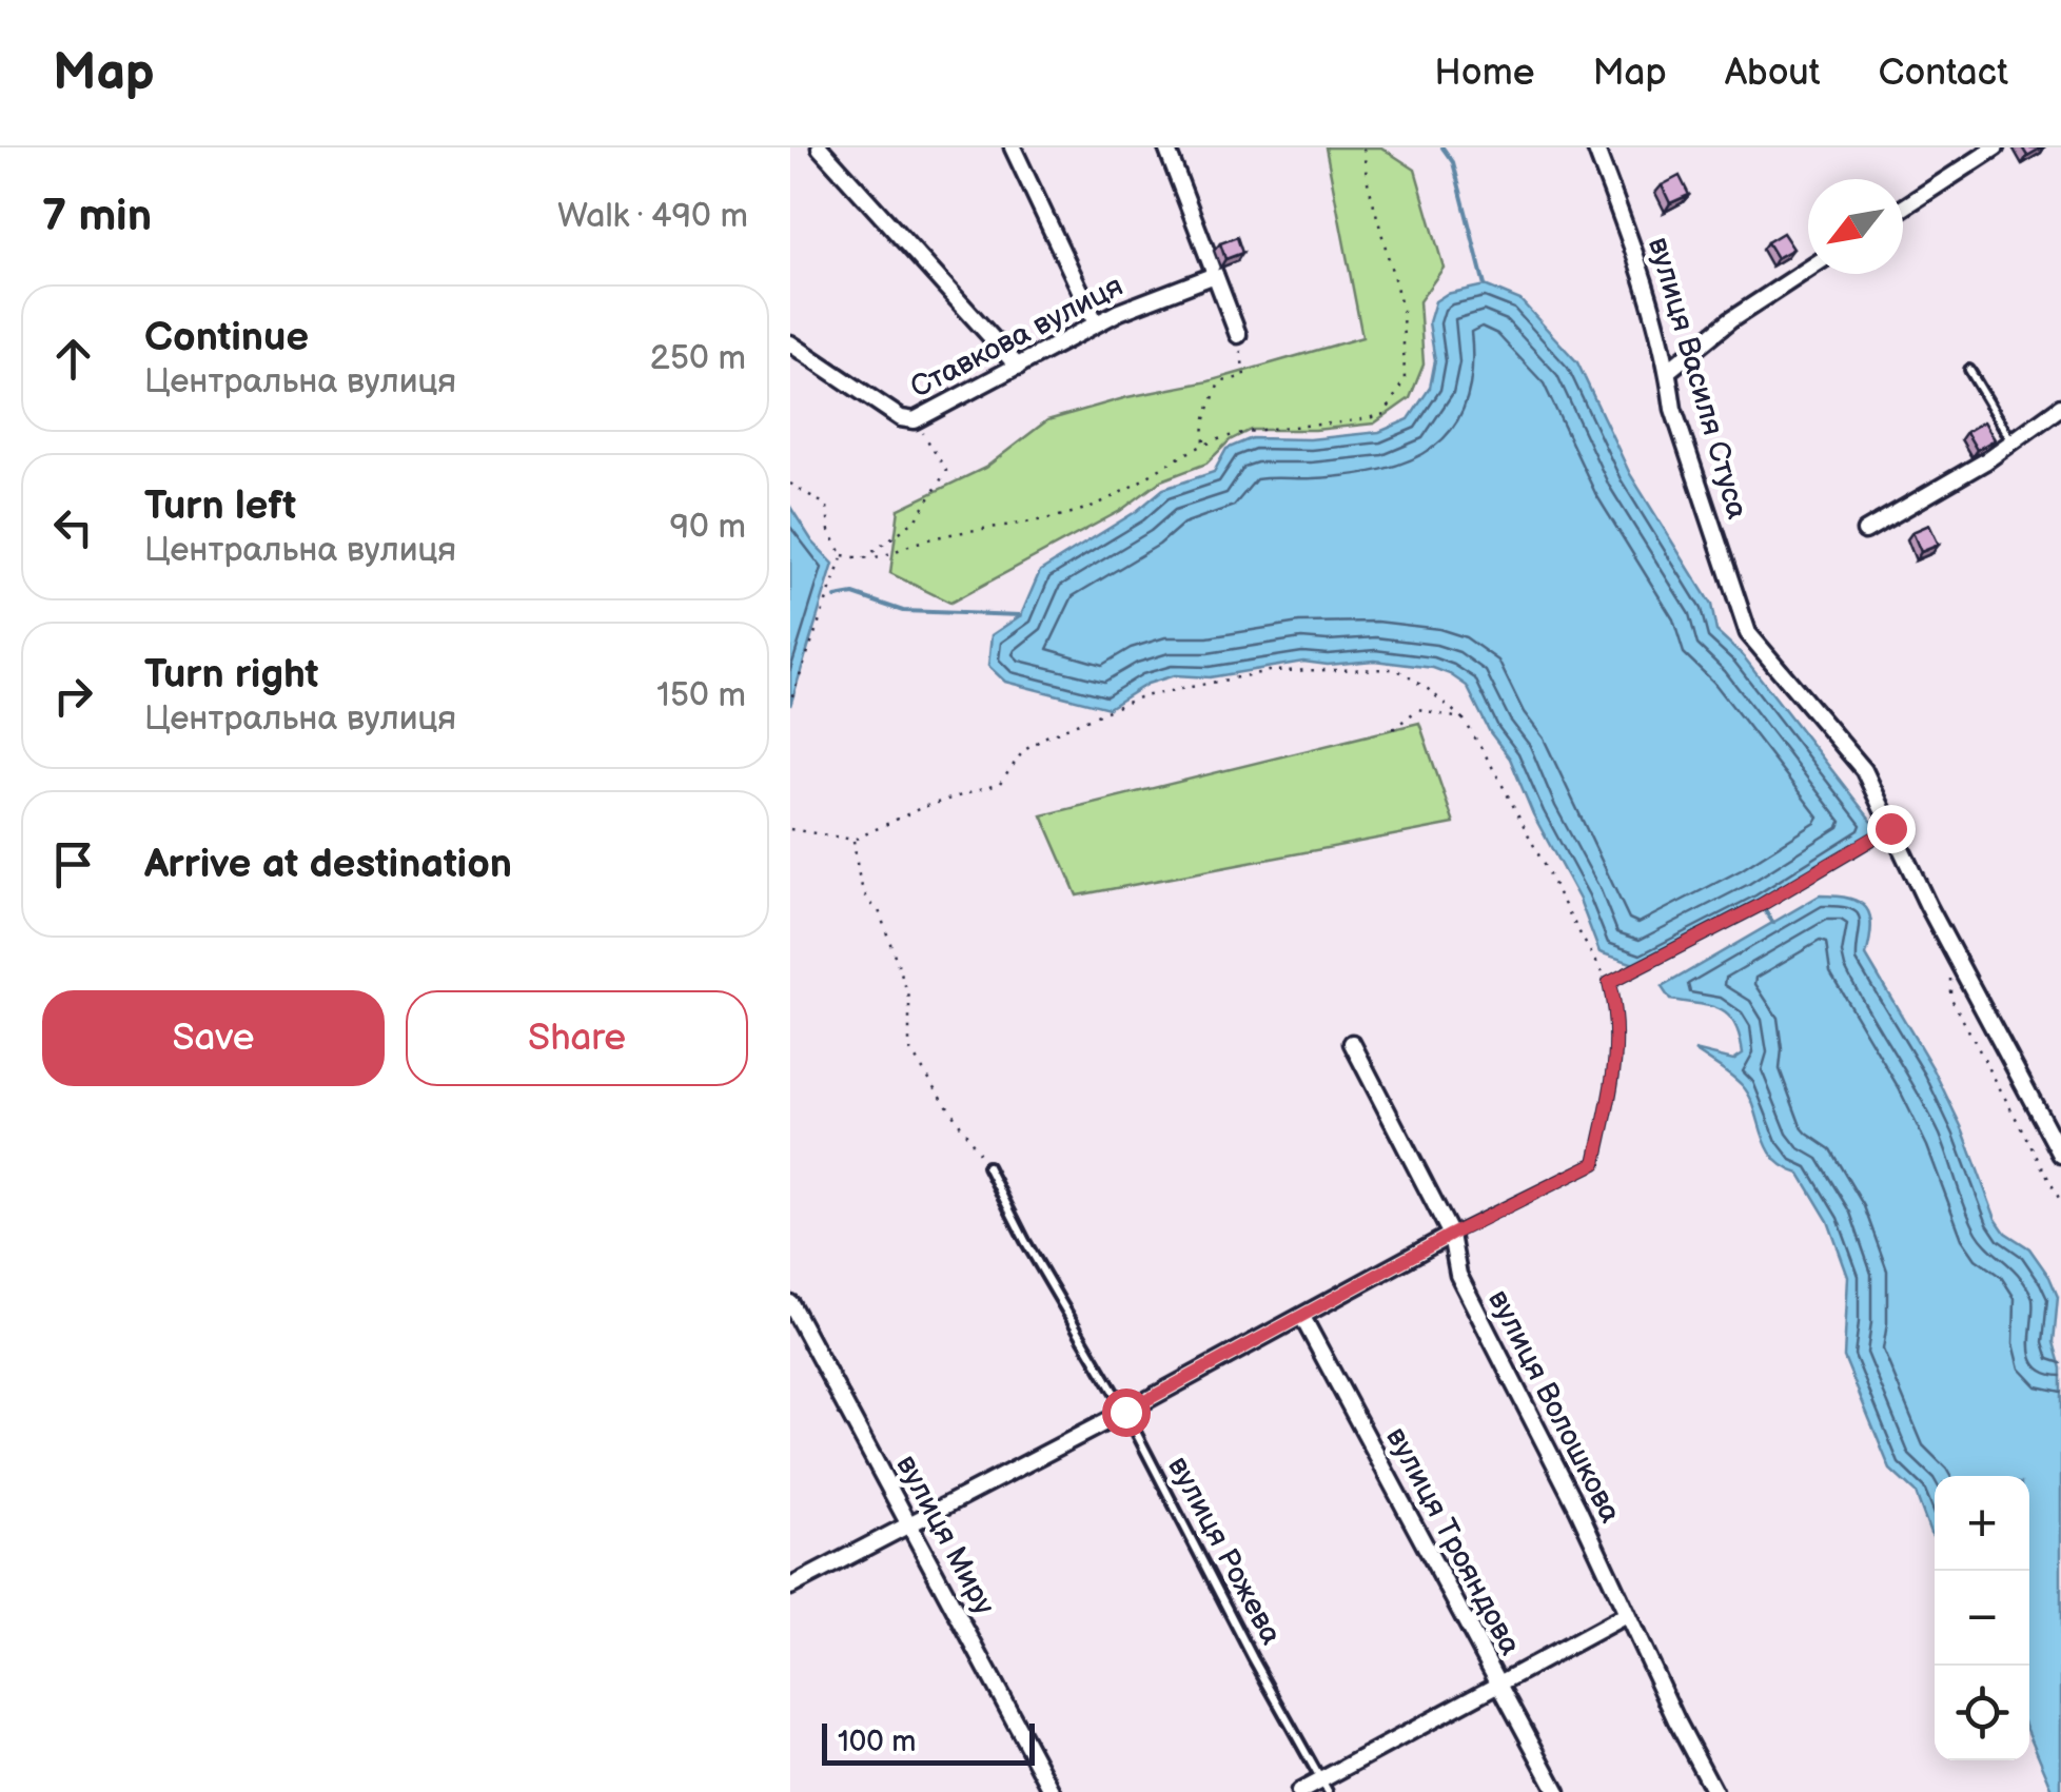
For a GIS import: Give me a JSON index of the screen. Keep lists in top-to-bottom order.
{
  "streets": {
    "street": [
      "Ставкова вулиця",
      "вулиця Василя Стуса",
      "вулиця Волошкова",
      "вулиця Миру",
      "вулиця Трояндова"
    ],
    "lane": ["вулиця Рожева"]
  },
  "scale_bar": "100 m",
  "north": "bottom left",
  "page": {
    "header": "Map",
    "nav": [
      "Home",
      "Map",
      "About",
      "Contact"
    ],
    "heading": ["7 min", "Walk · 490 m"],
    "list": [
      ["Continue", "Центральна вулиця", "250 m"],
      ["Turn left", "Центральна вулиця", "90 m"],
      ["Turn right", "Центральна вулиця", "150 m"],
      "Arrive at destination"
    ],
    "buttons": ["Save", "Share"],
    "map_buttons": ["+", "−"],
    "scale": "100 m"
  }
}
